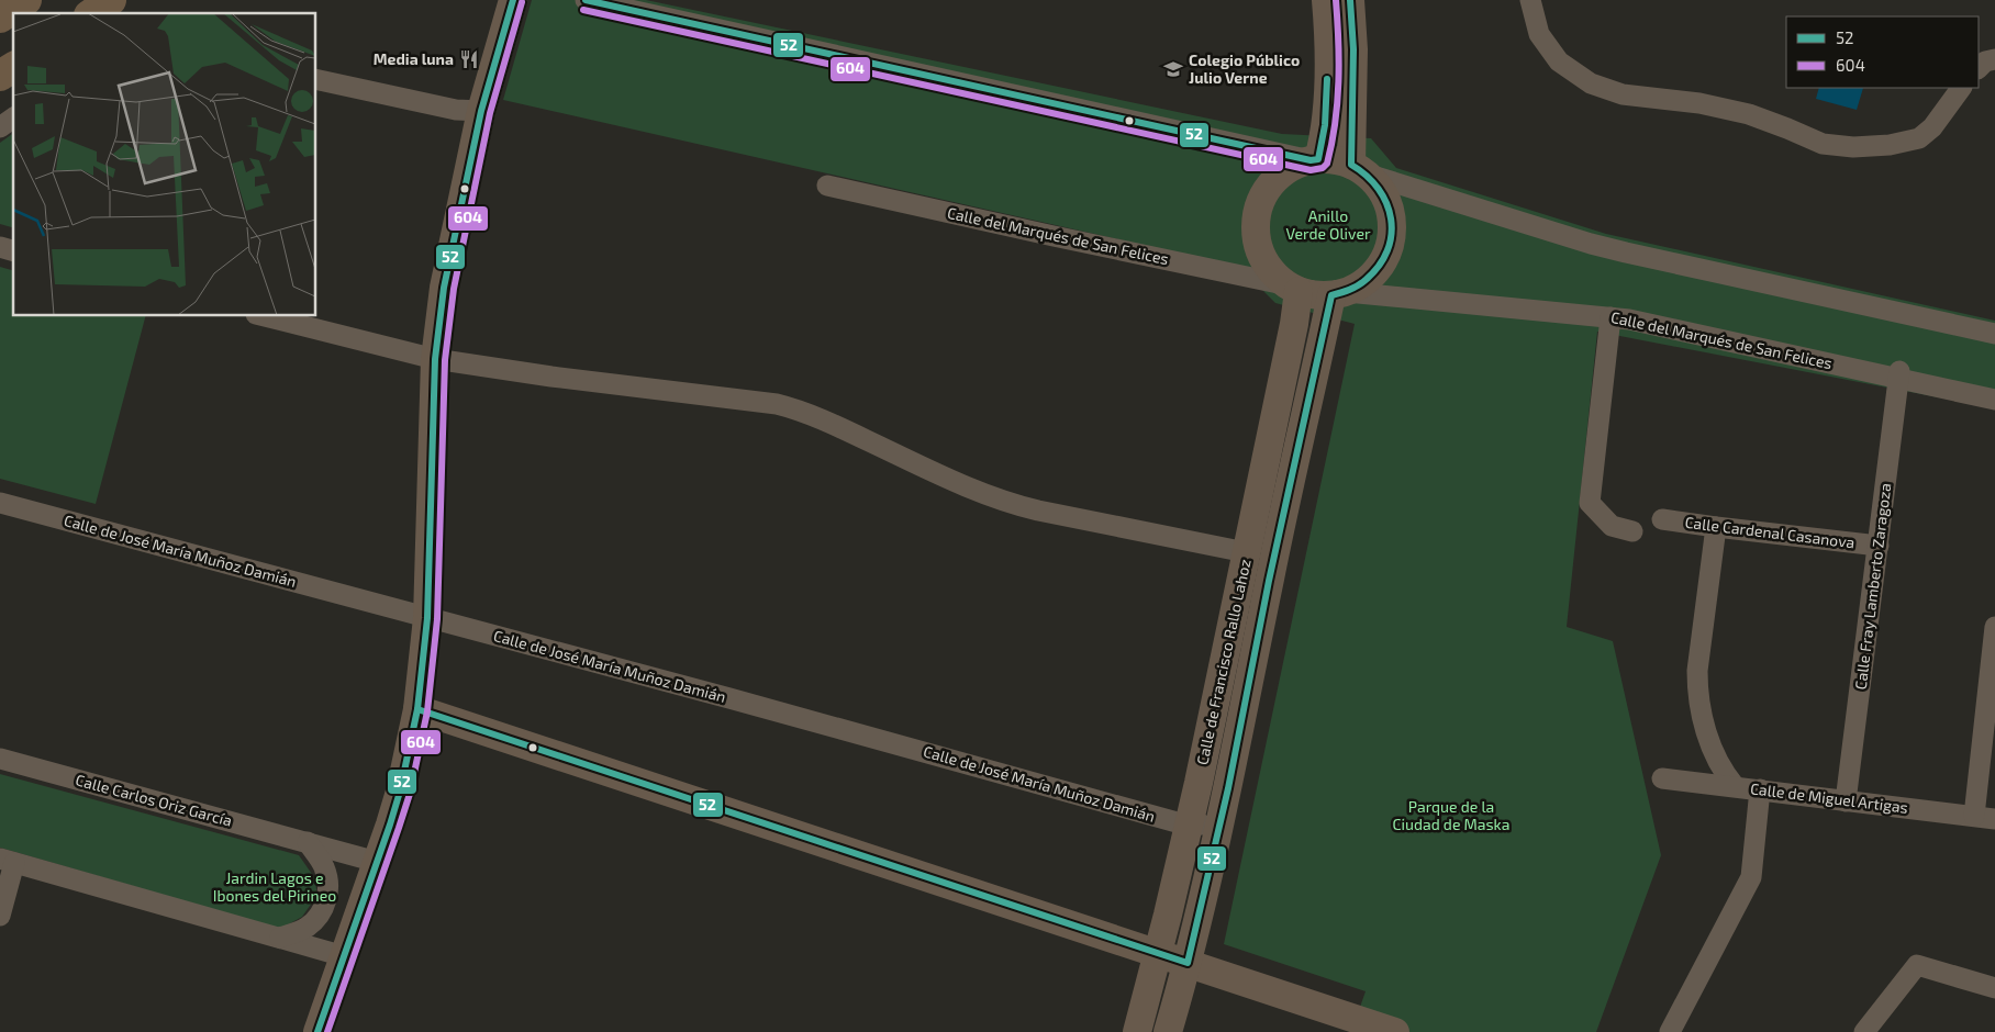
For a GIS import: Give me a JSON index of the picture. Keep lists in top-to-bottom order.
{
  "streets": {
    "street": [
      "Calle del Marqués de San Felices",
      "Calle Cardenal Casanova",
      "Calle de José María Muñoz Damián",
      "Calle Fray Lamberto Zaragoza",
      "Calle de Francisco Rallo Lahoz",
      "Calle de Miguel Artigas",
      "Calle Carlos Oriz García"
    ]
  },
  "crossings": [
    ["Calle del Marqués de San Felices", "Calle Fray Lamberto Zaragoza"],
    ["Calle del Marqués de San Felices", "Calle de Francisco Rallo Lahoz"],
    ["Calle Cardenal Casanova", "Calle Fray Lamberto Zaragoza"],
    ["Calle de José María Muñoz Damián", "Calle de Francisco Rallo Lahoz"],
    ["Calle Fray Lamberto Zaragoza", "Calle de Miguel Artigas"]
  ],
  "parks": ["Anillo Verde Oliver", "Parque de la Ciudad de Maska", "Jardin Lagos e Ibones del Pirineo"],
  "places": {
    "restaurant": ["Media luna"],
    "school or university": ["Colegio Público Julio Verne"]
  },
  "lines": ["transit line 52", "transit line 604"],
  "legend": ["52", "604"]
}
